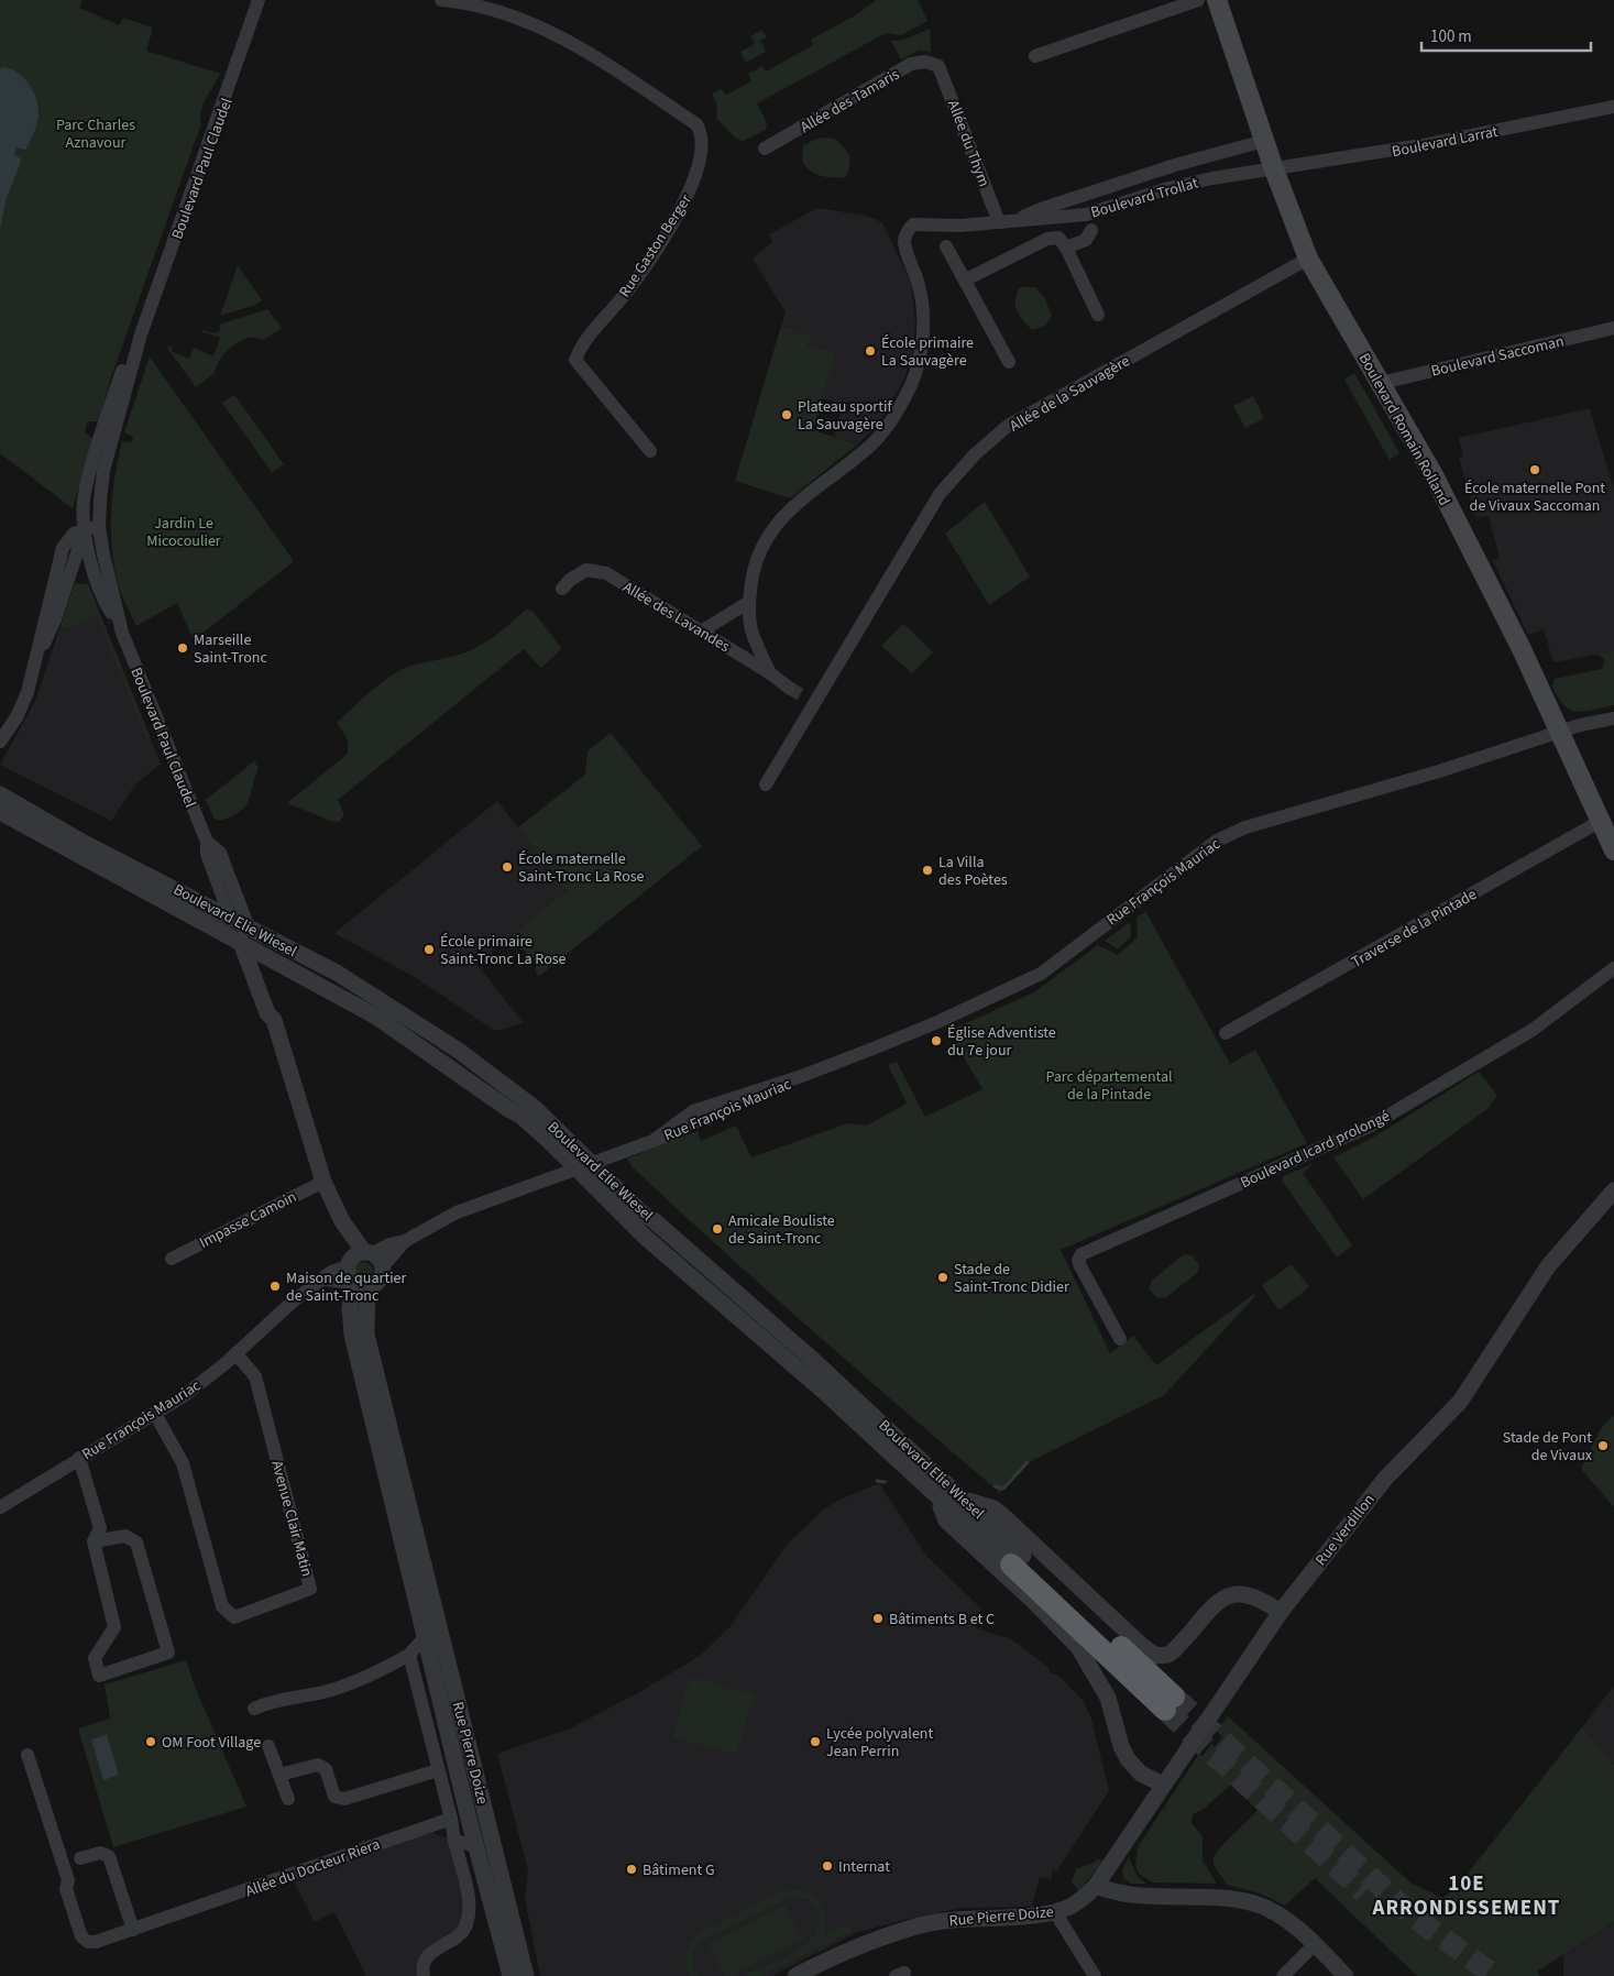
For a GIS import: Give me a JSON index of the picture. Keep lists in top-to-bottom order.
{
  "streets": {
    "highway": ["Boulevard Elie Wiesel"],
    "main road": ["Boulevard Romain Rolland"],
    "street": [
      "Allée des Tamaris",
      "Boulevard Larrat",
      "Allée du Thym",
      "Boulevard Paul Claudel",
      "Boulevard Trollat",
      "Rue Gaston Berger",
      "Boulevard Saccoman",
      "Allée de la Sauvagère",
      "Allée des Lavandes",
      "Rue François Mauriac",
      "Traverse de la Pintade",
      "Boulevard Icard prolongé",
      "Impasse Camoin",
      "Avenue Clair Matin",
      "Rue Verdillon",
      "Rue Pierre Doize",
      "Allée du Docteur Riera"
    ]
  },
  "crossings": [
    ["Allée des Tamaris", "Allée du Thym"],
    ["Boulevard Larrat", "Boulevard Trollat"],
    ["Boulevard Larrat", "Boulevard Romain Rolland"],
    ["Allée du Thym", "Boulevard Trollat"],
    ["Boulevard Paul Claudel", "Rue François Mauriac"],
    ["Boulevard Paul Claudel", "Boulevard Elie Wiesel"],
    ["Boulevard Paul Claudel", "Impasse Camoin"],
    ["Boulevard Paul Claudel", "Rue Pierre Doize"],
    ["Boulevard Trollat", "Boulevard Romain Rolland"],
    ["Boulevard Trollat", "Allée des Lavandes"],
    ["Boulevard Saccoman", "Boulevard Romain Rolland"],
    ["Allée de la Sauvagère", "Boulevard Romain Rolland"],
    ["Boulevard Romain Rolland", "Rue François Mauriac"],
    ["Boulevard Romain Rolland", "Traverse de la Pintade"],
    ["Rue François Mauriac", "Boulevard Elie Wiesel"],
    ["Rue François Mauriac", "Avenue Clair Matin"],
    ["Rue François Mauriac", "Rue Pierre Doize"],
    ["Rue Verdillon", "Rue Pierre Doize"]
  ],
  "districts": ["10E ARRONDISSEMENT"],
  "parks": ["Parc Charles Aznavour", "Jardin Le Micocoulier", "Parc départemental de la Pintade"],
  "places": [
    "École primaire La Sauvagère",
    "Plateau sportif La Sauvagère",
    "École maternelle Pont de Vivaux Saccoman",
    "Marseille Saint-Tronc",
    "École maternelle Saint-Tronc La Rose",
    "La Villa des Poètes",
    "École primaire Saint-Tronc La Rose",
    "Église Adventiste du 7e jour",
    "Amicale Bouliste de Saint-Tronc",
    "Stade de Saint-Tronc Didier",
    "Maison de quartier de Saint-Tronc",
    "Stade de Pont de Vivaux",
    "Bâtiments B et C",
    "OM Foot Village",
    "Lycée polyvalent Jean Perrin",
    "Internat",
    "Bâtiment G"
  ],
  "scale_bar": "100 m"
}
